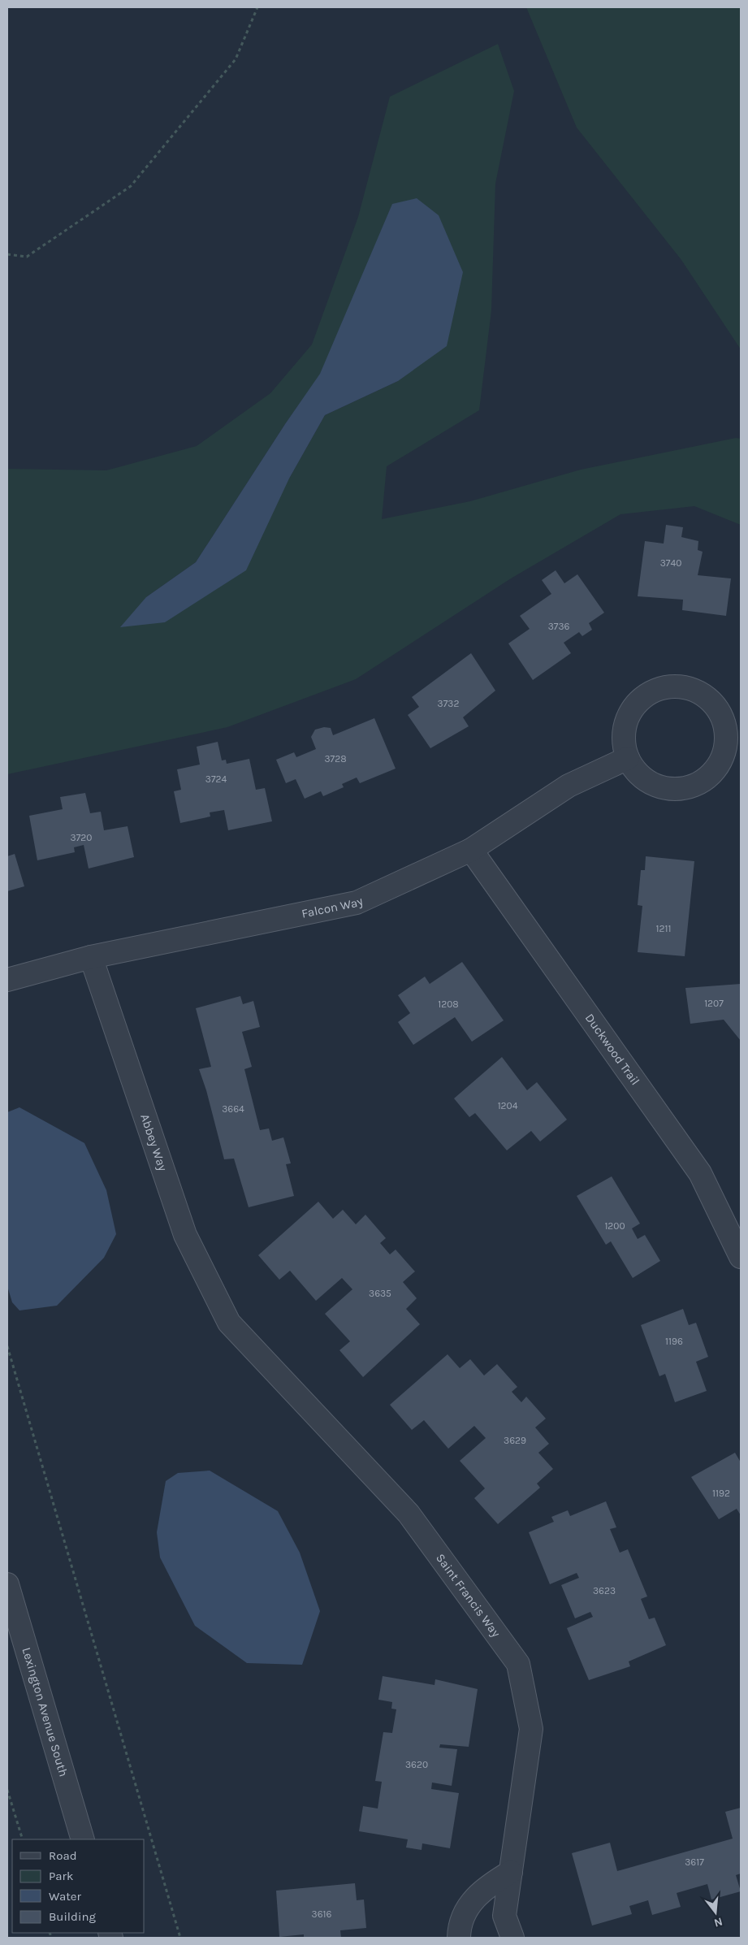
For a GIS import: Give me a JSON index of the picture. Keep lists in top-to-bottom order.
{
  "streets": {
    "street": [
      "Falcon Way",
      "Duckwood Trail",
      "Abbey Way",
      "Saint Francis Way",
      "Lexington Avenue South"
    ]
  },
  "crossings": [
    ["Falcon Way", "Duckwood Trail"],
    ["Falcon Way", "Abbey Way"],
    ["Abbey Way", "Saint Francis Way"]
  ],
  "house_numbers": [
    "3740",
    "3736",
    "3732",
    "3728",
    "3724",
    "3720",
    "1211",
    "1207",
    "1208",
    "1204",
    "3664",
    "1200",
    "3635",
    "1196",
    "3629",
    "1192",
    "3623",
    "3620",
    "3617",
    "3616"
  ],
  "legend": [
    "Road",
    "Park",
    "Water",
    "Building"
  ],
  "north": "bottom"
}
